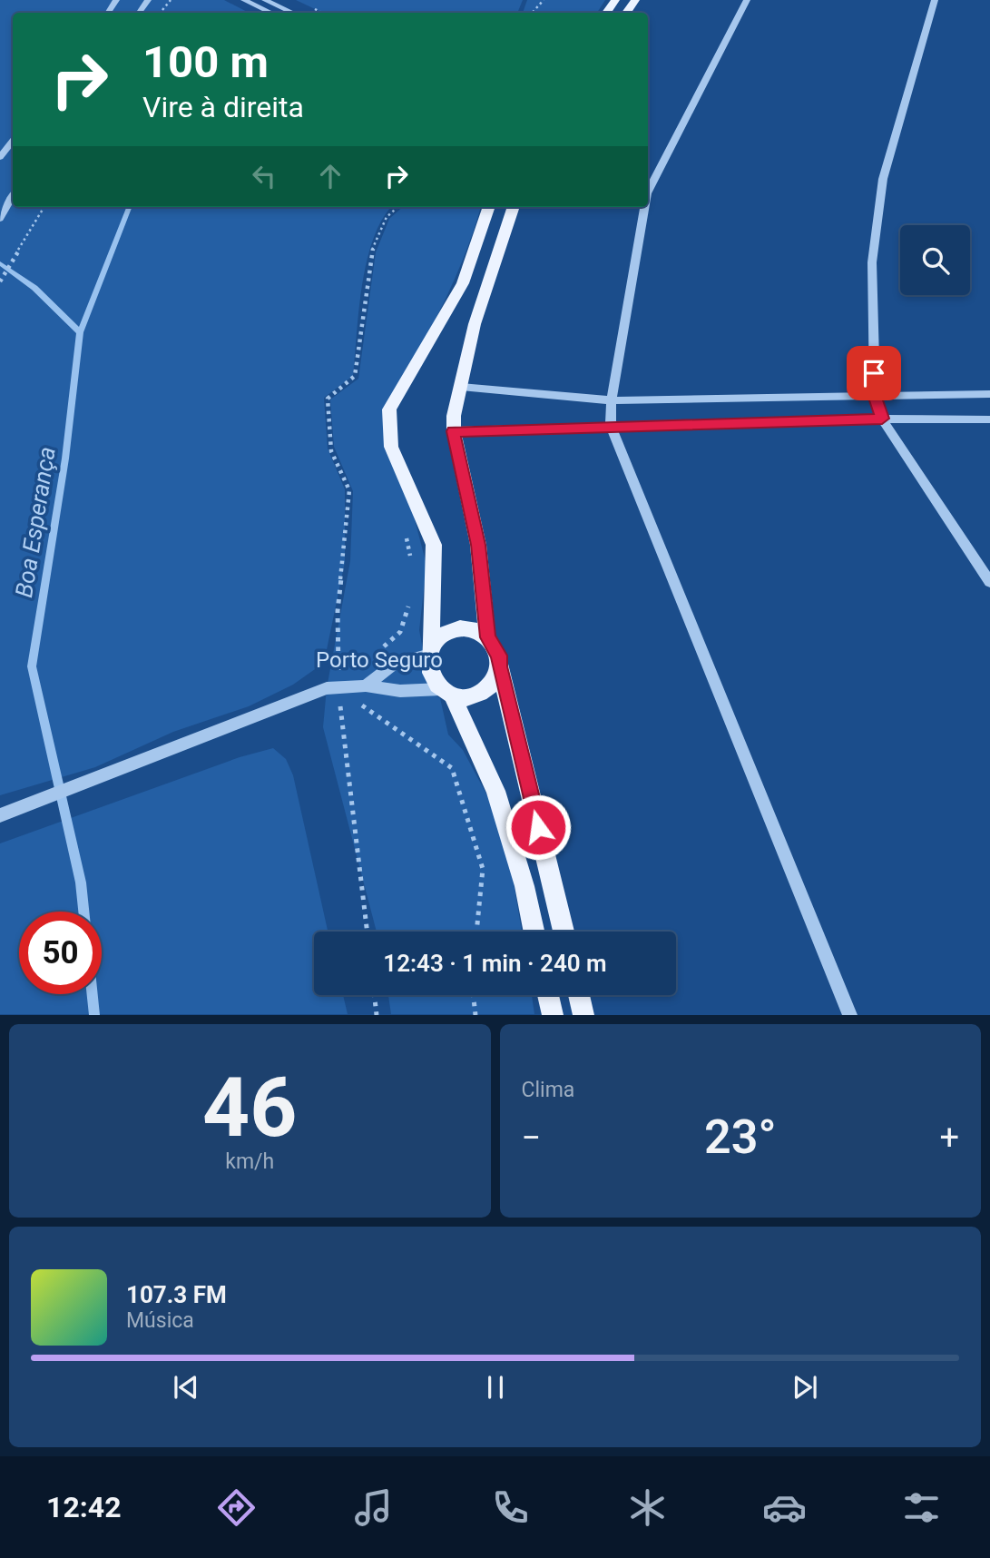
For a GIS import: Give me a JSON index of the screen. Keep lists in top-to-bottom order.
{
  "water": ["Boa Esperança"],
  "parks": ["Porto Seguro"],
  "page": {
    "turn": ["100 m", "Vire à direita"],
    "limit": "50",
    "trip": "12:43 · 1 min · 240 m",
    "tile": [
      ["46", "km/h"],
      "Clima"
    ],
    "heat": ["−", "23°", "+"],
    "song": ["107.3 FM", "Música"],
    "tabs": "12:42"
  }
}
